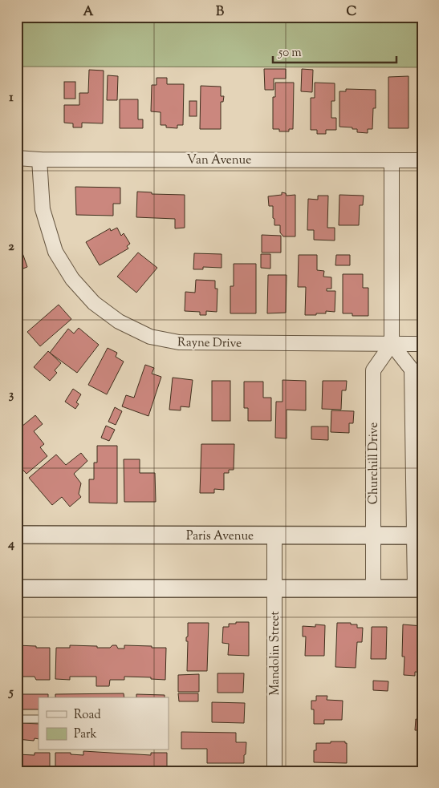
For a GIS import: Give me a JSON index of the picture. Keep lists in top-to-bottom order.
{
  "streets": {
    "street": [
      "Van Avenue",
      "Rayne Drive",
      "Churchill Drive",
      "Paris Avenue",
      "Mandolin Street"
    ]
  },
  "crossings": [
    ["Van Avenue", "Rayne Drive"],
    ["Rayne Drive", "Churchill Drive"],
    ["Churchill Drive", "Paris Avenue"],
    ["Paris Avenue", "Mandolin Street"]
  ],
  "legend": ["Road", "Park"],
  "scale_bar": "50 m",
  "grid": {
    "columns": ["A", "B", "C"],
    "rows": [
      "1",
      "2",
      "3",
      "4",
      "5"
    ]
  }
}
